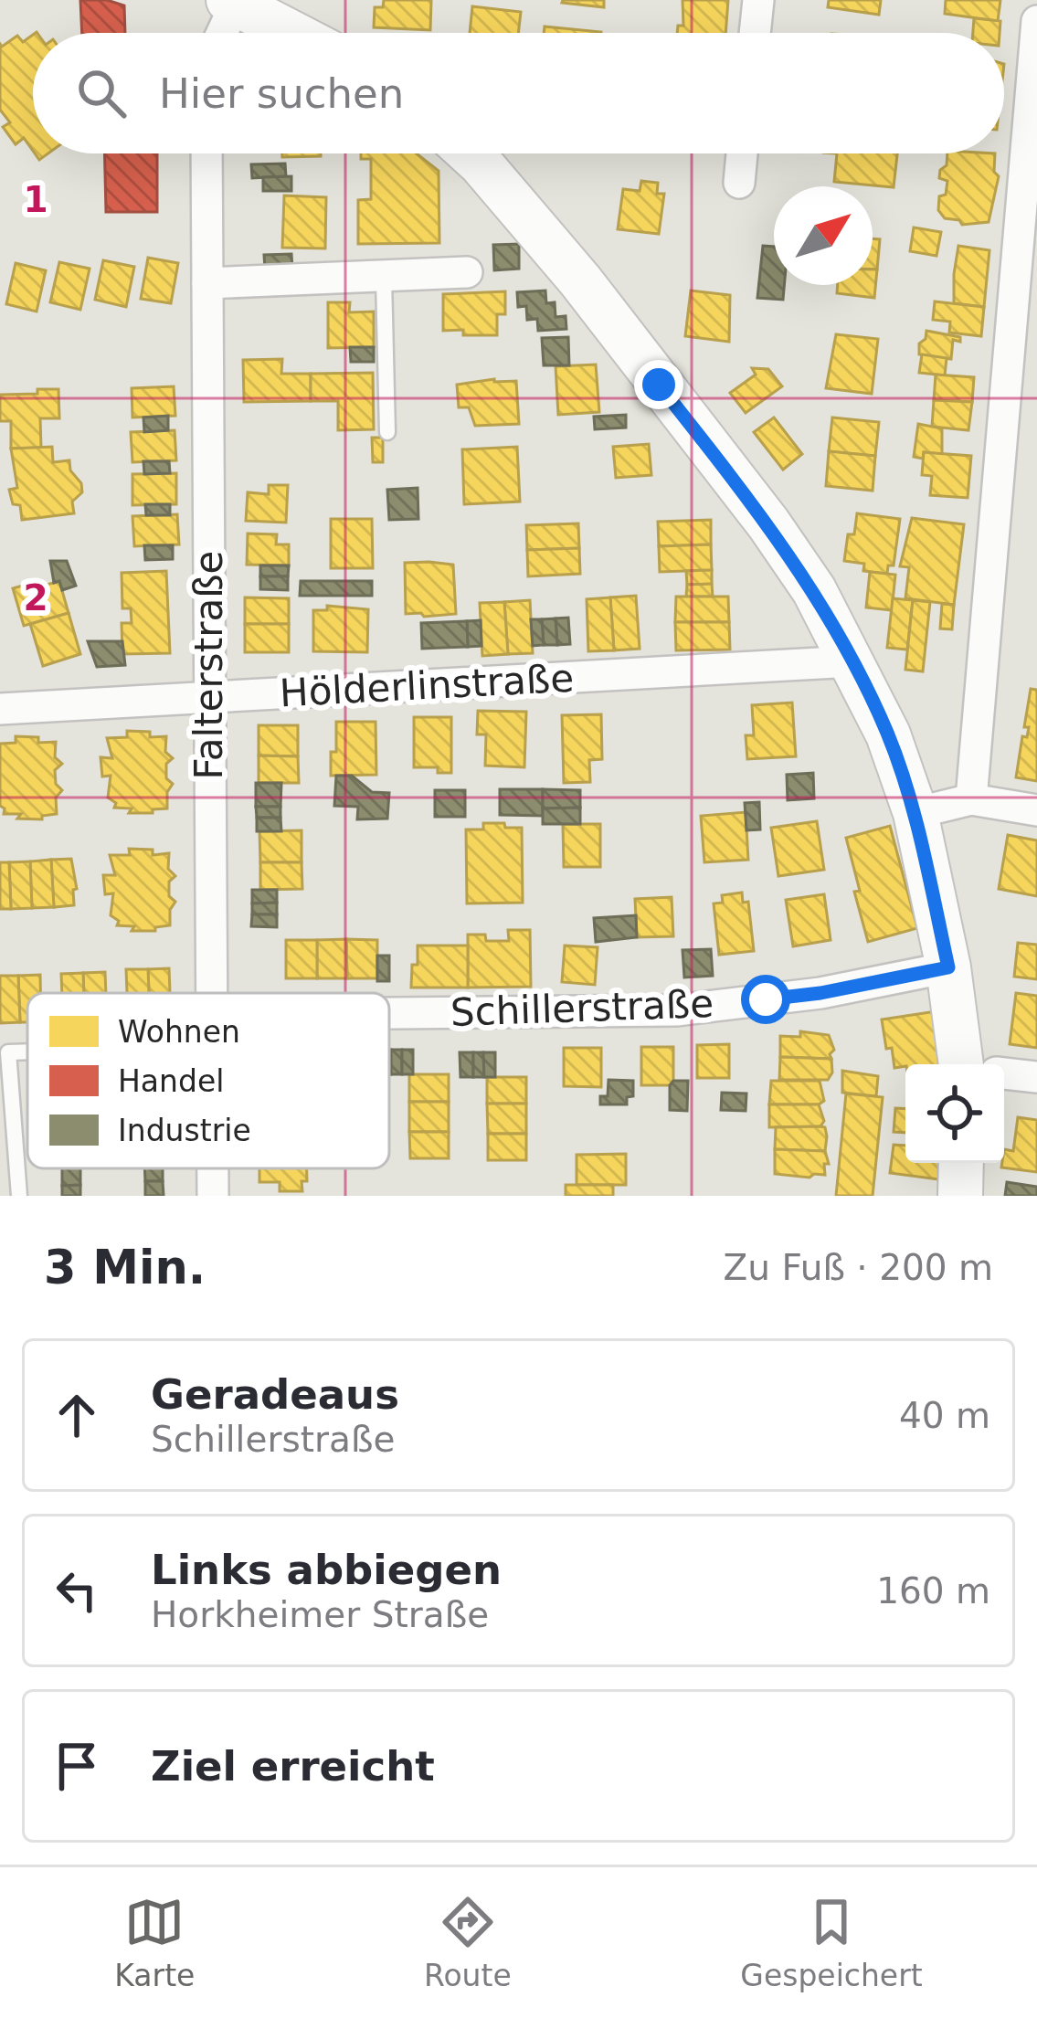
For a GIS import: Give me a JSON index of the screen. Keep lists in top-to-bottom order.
{
  "streets": {
    "street": ["Falterstraße", "Hölderlinstraße", "Schillerstraße"]
  },
  "crossings": [
    ["Falterstraße", "Hölderlinstraße"]
  ],
  "legend": ["Wohnen", "Handel", "Industrie"],
  "north": "top right",
  "page": {
    "search": "Hier suchen",
    "heading": ["3 Min.", "Zu Fuß · 200 m"],
    "list": [
      ["Geradeaus", "Schillerstraße", "40 m"],
      ["Links abbiegen", "Horkheimer Straße", "160 m"],
      "Ziel erreicht"
    ],
    "nav": ["Karte", "Route", "Gespeichert"]
  },
  "grid": {
    "rows": ["1", "2"]
  }
}
